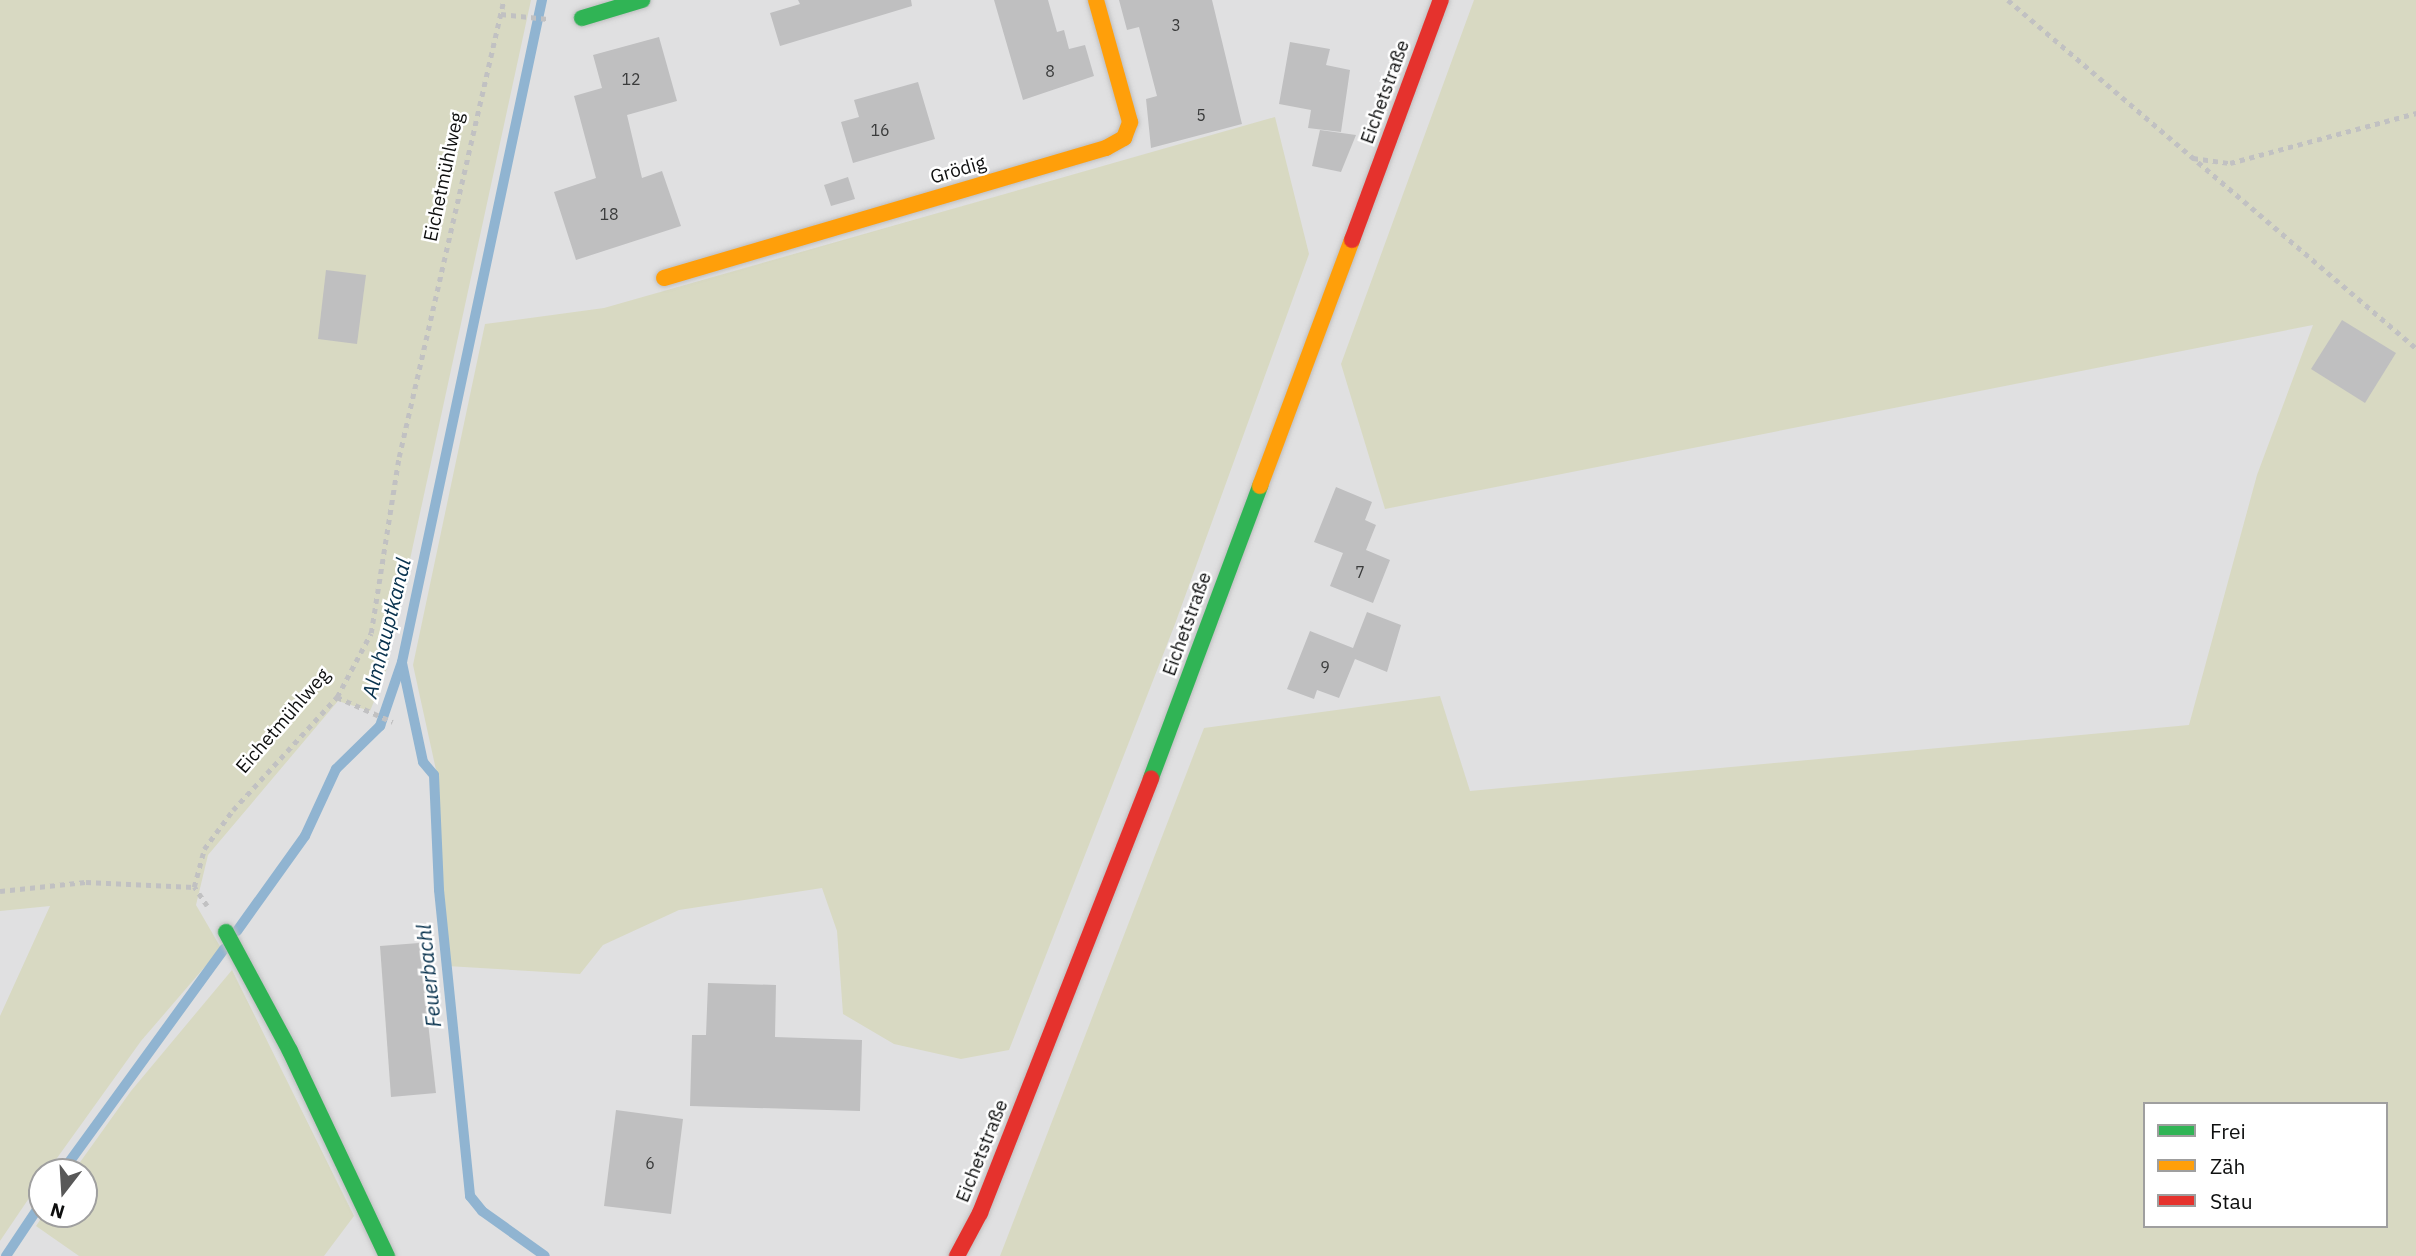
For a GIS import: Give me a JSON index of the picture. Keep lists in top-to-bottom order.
{
  "streets": {
    "main road": ["Eichetstraße", "Grödig"],
    "path": ["Eichetmühlweg"]
  },
  "water": ["Almhauptkanal", "Feuerbachl"],
  "house_numbers": [
    "3",
    "8",
    "12",
    "5",
    "16",
    "18",
    "7",
    "9",
    "6"
  ],
  "legend": ["Frei", "Zäh", "Stau"],
  "north": "bottom"
}
